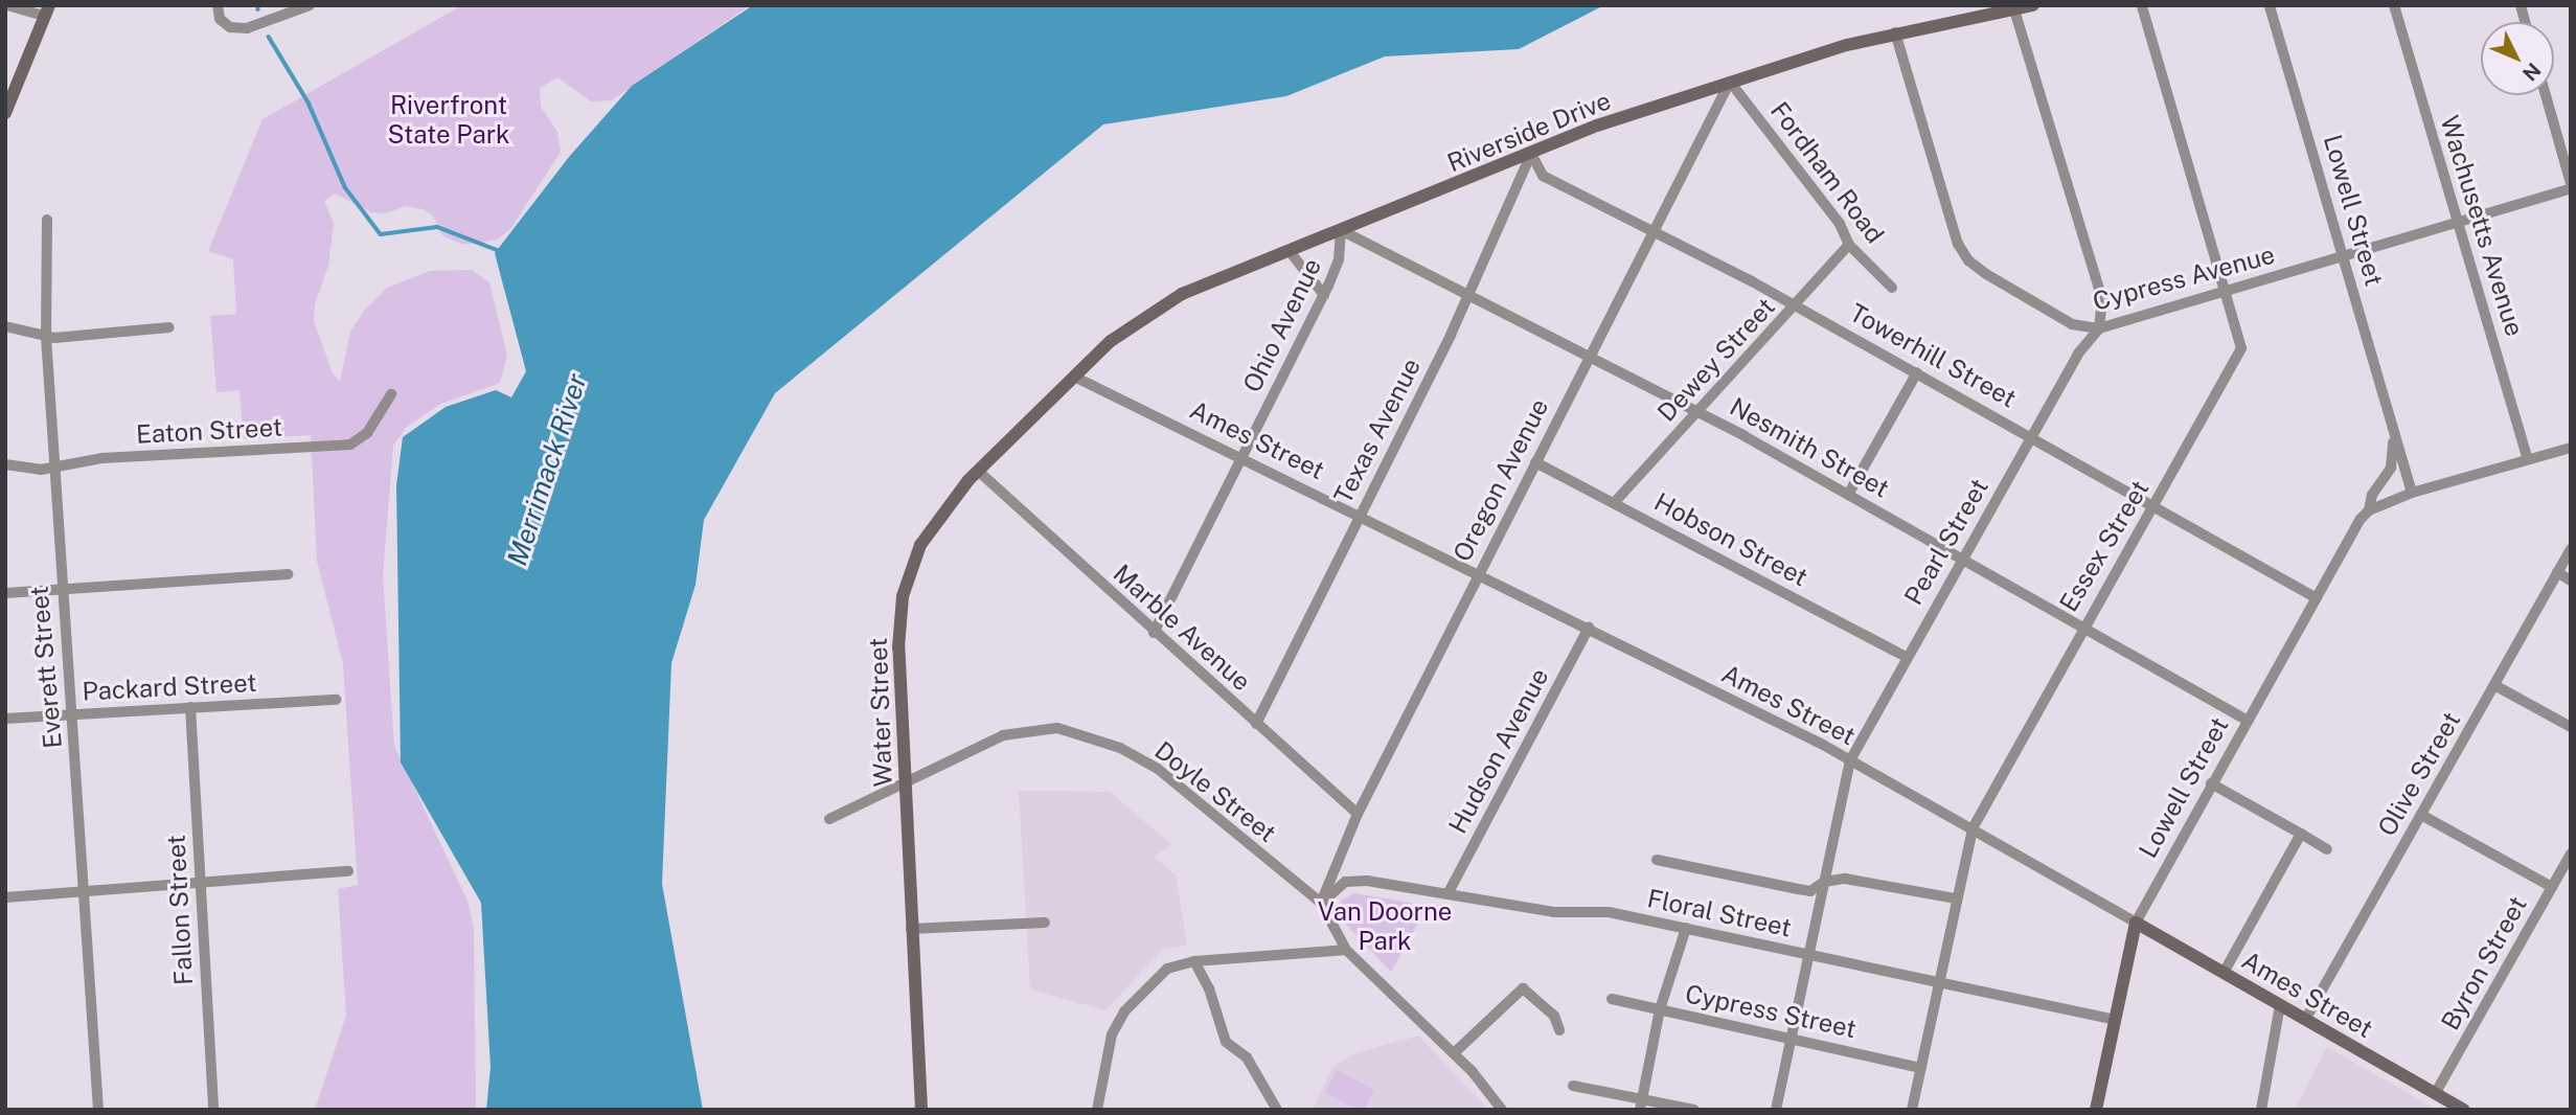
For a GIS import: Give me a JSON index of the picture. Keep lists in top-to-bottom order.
{
  "streets": {
    "main road": [
      "Riverside Drive",
      "Lowell Street",
      "Ames Street",
      "Water Street"
    ],
    "street": [
      "Fordham Road",
      "Wachusetts Avenue",
      "Cypress Avenue",
      "Ohio Avenue",
      "Towerhill Street",
      "Dewey Street",
      "Eaton Street",
      "Texas Avenue",
      "Nesmith Street",
      "Oregon Avenue",
      "Hobson Street",
      "Pearl Street",
      "Essex Street",
      "Marble Avenue",
      "Everett Street",
      "Packard Street",
      "Hudson Avenue",
      "Olive Street",
      "Doyle Street",
      "Fallon Street",
      "Floral Street",
      "Byron Street",
      "Cypress Street"
    ]
  },
  "crossings": [
    ["Riverside Drive", "Fordham Road"],
    ["Riverside Drive", "Cypress Avenue"],
    ["Riverside Drive", "Ohio Avenue"],
    ["Riverside Drive", "Towerhill Street"],
    ["Riverside Drive", "Texas Avenue"],
    ["Riverside Drive", "Ames Street"],
    ["Riverside Drive", "Nesmith Street"],
    ["Riverside Drive", "Oregon Avenue"],
    ["Riverside Drive", "Water Street"],
    ["Fordham Road", "Dewey Street"],
    ["Fordham Road", "Oregon Avenue"],
    ["Lowell Street", "Cypress Avenue"],
    ["Lowell Street", "Towerhill Street"],
    ["Lowell Street", "Ames Street"],
    ["Lowell Street", "Nesmith Street"],
    ["Lowell Street", "Floral Street"],
    ["Wachusetts Avenue", "Cypress Avenue"],
    ["Cypress Avenue", "Pearl Street"],
    ["Cypress Avenue", "Essex Street"],
    ["Ohio Avenue", "Ames Street"],
    ["Ohio Avenue", "Nesmith Street"],
    ["Ohio Avenue", "Marble Avenue"],
    ["Towerhill Street", "Dewey Street"],
    ["Towerhill Street", "Texas Avenue"],
    ["Towerhill Street", "Oregon Avenue"],
    ["Towerhill Street", "Pearl Street"],
    ["Towerhill Street", "Essex Street"],
    ["Dewey Street", "Nesmith Street"],
    ["Dewey Street", "Hobson Street"],
    ["Eaton Street", "Everett Street"],
    ["Texas Avenue", "Ames Street"],
    ["Texas Avenue", "Nesmith Street"],
    ["Texas Avenue", "Marble Avenue"],
    ["Ames Street", "Oregon Avenue"],
    ["Ames Street", "Pearl Street"],
    ["Ames Street", "Essex Street"],
    ["Ames Street", "Water Street"],
    ["Ames Street", "Hudson Avenue"],
    ["Ames Street", "Olive Street"],
    ["Ames Street", "Byron Street"],
    ["Nesmith Street", "Oregon Avenue"],
    ["Nesmith Street", "Pearl Street"],
    ["Nesmith Street", "Essex Street"],
    ["Oregon Avenue", "Hobson Street"],
    ["Oregon Avenue", "Marble Avenue"],
    ["Oregon Avenue", "Doyle Street"],
    ["Oregon Avenue", "Floral Street"],
    ["Hobson Street", "Pearl Street"],
    ["Pearl Street", "Floral Street"],
    ["Pearl Street", "Cypress Street"],
    ["Essex Street", "Floral Street"],
    ["Essex Street", "Cypress Street"],
    ["Marble Avenue", "Water Street"],
    ["Everett Street", "Packard Street"],
    ["Packard Street", "Fallon Street"],
    ["Water Street", "Doyle Street"],
    ["Hudson Avenue", "Floral Street"],
    ["Doyle Street", "Floral Street"]
  ],
  "water": ["Merrimack River"],
  "parks": ["Riverfront State Park", "Van Doorne Park"],
  "north": "bottom right"
}
